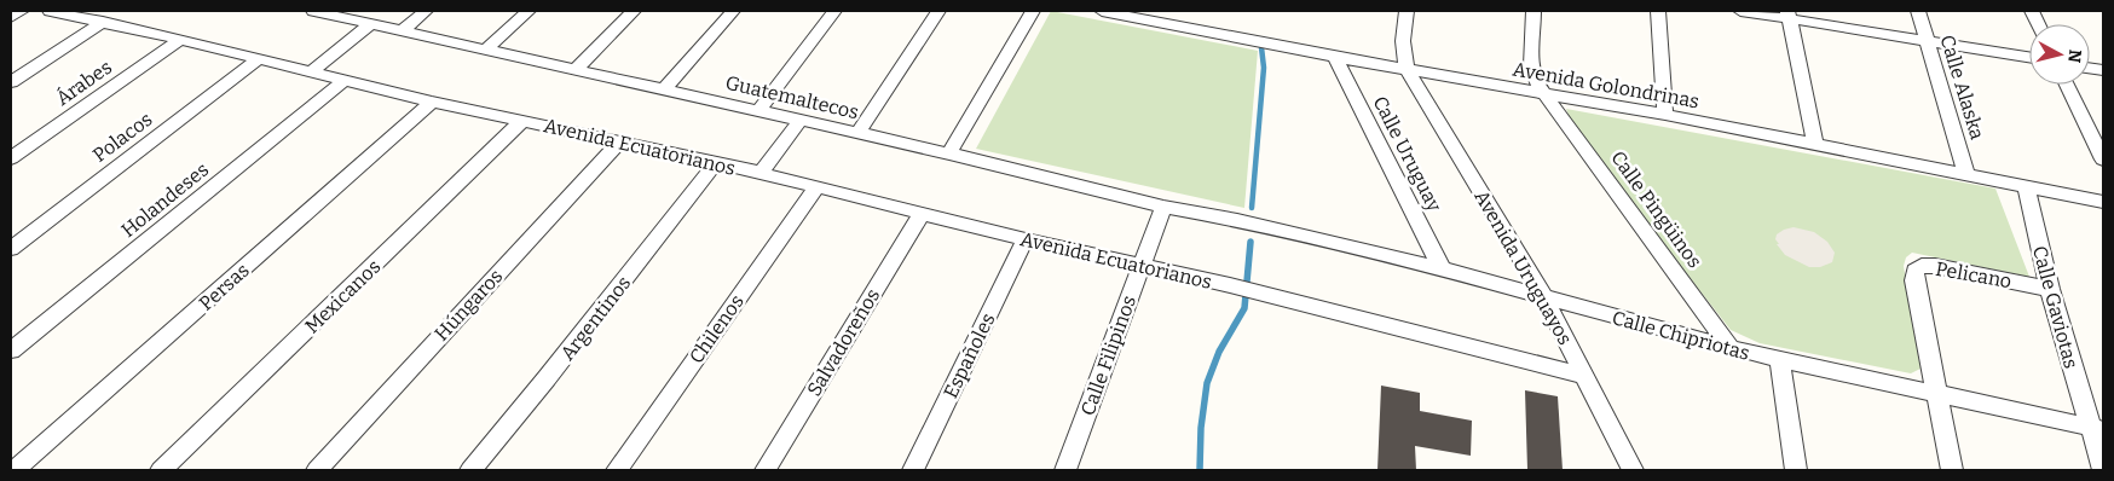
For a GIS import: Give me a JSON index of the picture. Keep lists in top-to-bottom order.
{
  "streets": {
    "street": [
      "Árabes",
      "Avenida Golondrinas",
      "Calle Alaska",
      "Guatemaltecos",
      "Polacos",
      "Avenida Ecuatorianos",
      "Calle Uruguay",
      "Holandeses",
      "Calle Pingüinos",
      "Avenida Uruguayos",
      "Pelicano",
      "Persas",
      "Mexicanos",
      "Húngaros",
      "Calle Gaviotas",
      "Argentinos",
      "Chilenos",
      "Calle Chipriotas",
      "Salvadoreños",
      "Españoles",
      "Calle Filipinos"
    ]
  },
  "crossings": [
    ["Árabes", "Avenida Ecuatorianos"],
    ["Avenida Golondrinas", "Calle Alaska"],
    ["Avenida Golondrinas", "Calle Uruguay"],
    ["Avenida Golondrinas", "Calle Pingüinos"],
    ["Avenida Golondrinas", "Avenida Uruguayos"],
    ["Avenida Golondrinas", "Calle Gaviotas"],
    ["Guatemaltecos", "Calle Chipriotas"],
    ["Guatemaltecos", "Calle Filipinos"],
    ["Polacos", "Avenida Ecuatorianos"],
    ["Avenida Ecuatorianos", "Holandeses"],
    ["Avenida Ecuatorianos", "Avenida Uruguayos"],
    ["Avenida Ecuatorianos", "Persas"],
    ["Avenida Ecuatorianos", "Mexicanos"],
    ["Avenida Ecuatorianos", "Húngaros"],
    ["Avenida Ecuatorianos", "Argentinos"],
    ["Avenida Ecuatorianos", "Chilenos"],
    ["Avenida Ecuatorianos", "Salvadoreños"],
    ["Avenida Ecuatorianos", "Españoles"],
    ["Avenida Ecuatorianos", "Calle Filipinos"],
    ["Calle Uruguay", "Avenida Uruguayos"],
    ["Calle Uruguay", "Calle Chipriotas"],
    ["Calle Pingüinos", "Calle Chipriotas"],
    ["Avenida Uruguayos", "Calle Chipriotas"],
    ["Pelicano", "Calle Gaviotas"],
    ["Pelicano", "Calle Chipriotas"],
    ["Calle Gaviotas", "Calle Chipriotas"]
  ],
  "north": "right"
}
